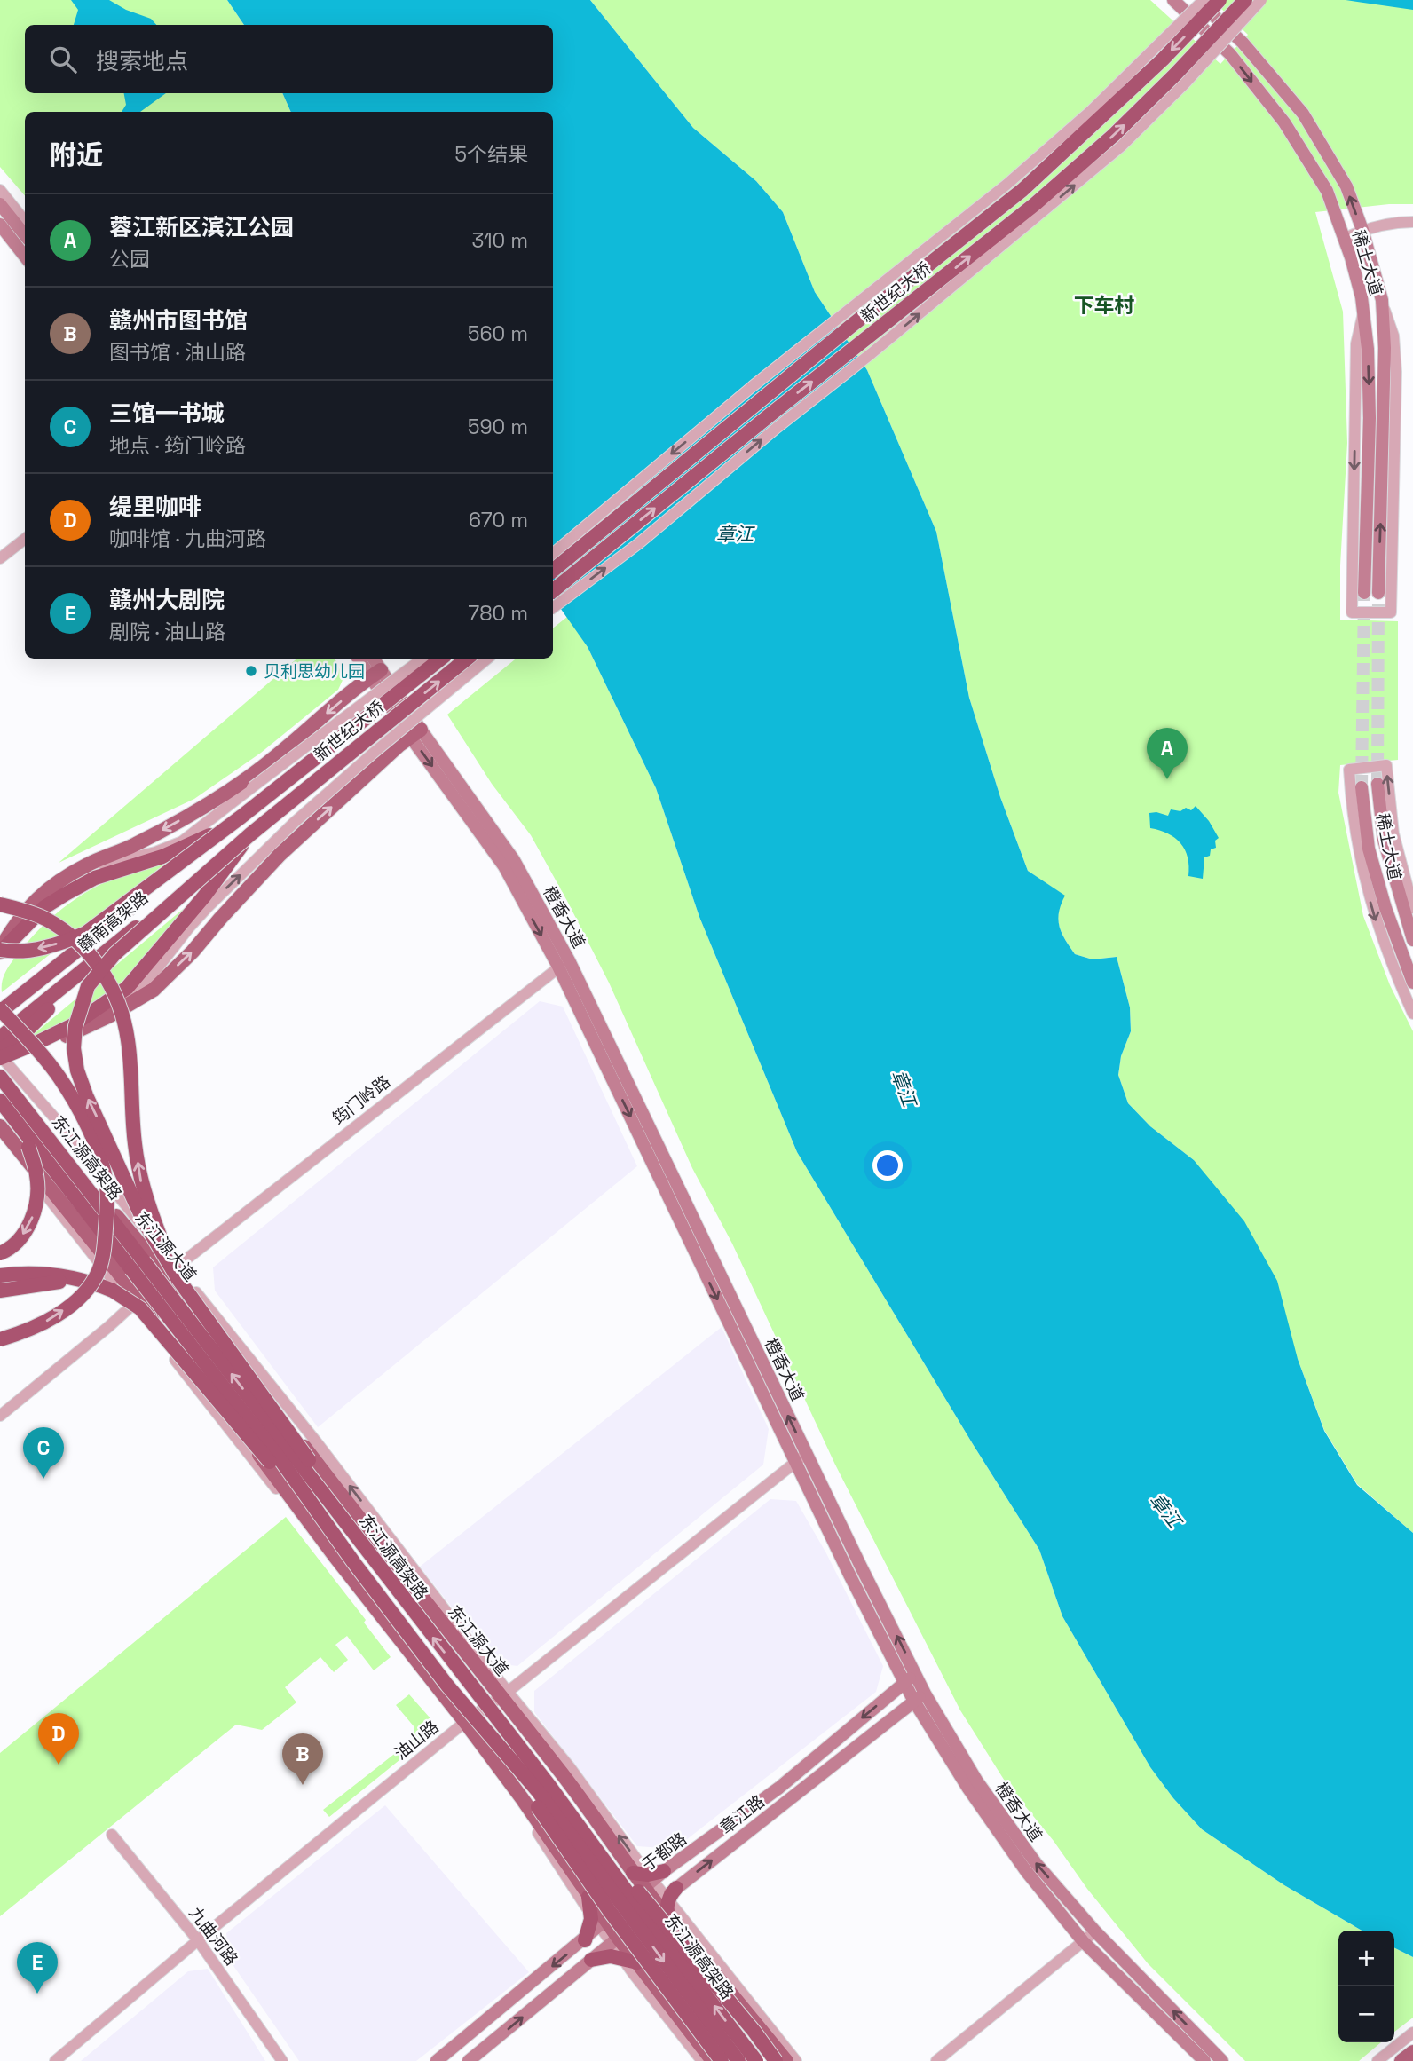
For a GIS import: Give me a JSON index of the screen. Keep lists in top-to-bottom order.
{
  "streets": {
    "highway": ["新世纪大桥", "赣南高架路", "东江源高架路"],
    "main road": [
      "稀土大道",
      "橙香大道",
      "东江源大道",
      "章江路",
      "于都路"
    ],
    "street": ["筠门岭路", "油山路", "九曲河路"]
  },
  "crossings": [
    ["新世纪大桥", "赣南高架路"],
    ["橙香大道", "筠门岭路"],
    ["橙香大道", "油山路"],
    ["橙香大道", "章江路"],
    ["橙香大道", "于都路"],
    ["东江源大道", "油山路"],
    ["东江源大道", "章江路"],
    ["东江源大道", "于都路"],
    ["油山路", "九曲河路"]
  ],
  "one_way": ["于都路"],
  "districts": ["下车村"],
  "water": ["章江"],
  "places": ["贝利思幼儿园"],
  "page": {
    "search": "搜索地点",
    "heading": ["附近", "5个结果"],
    "list": [
      {
        "mark": "A",
        "name": "蓉江新区滨江公园",
        "note": "公园",
        "value": "310 m"
      },
      {
        "mark": "B",
        "name": "赣州市图书馆",
        "note": "图书馆 · 油山路",
        "value": "560 m"
      },
      {
        "mark": "C",
        "name": "三馆一书城",
        "note": "地点 · 筠门岭路",
        "value": "590 m"
      },
      {
        "mark": "D",
        "name": "缇里咖啡",
        "note": "咖啡馆 · 九曲河路",
        "value": "670 m"
      },
      {
        "mark": "E",
        "name": "赣州大剧院",
        "note": "剧院 · 油山路",
        "value": "780 m"
      }
    ],
    "pins": [
      "A",
      "C",
      "D",
      "B",
      "E"
    ],
    "map_buttons": ["+", "−"]
  }
}
